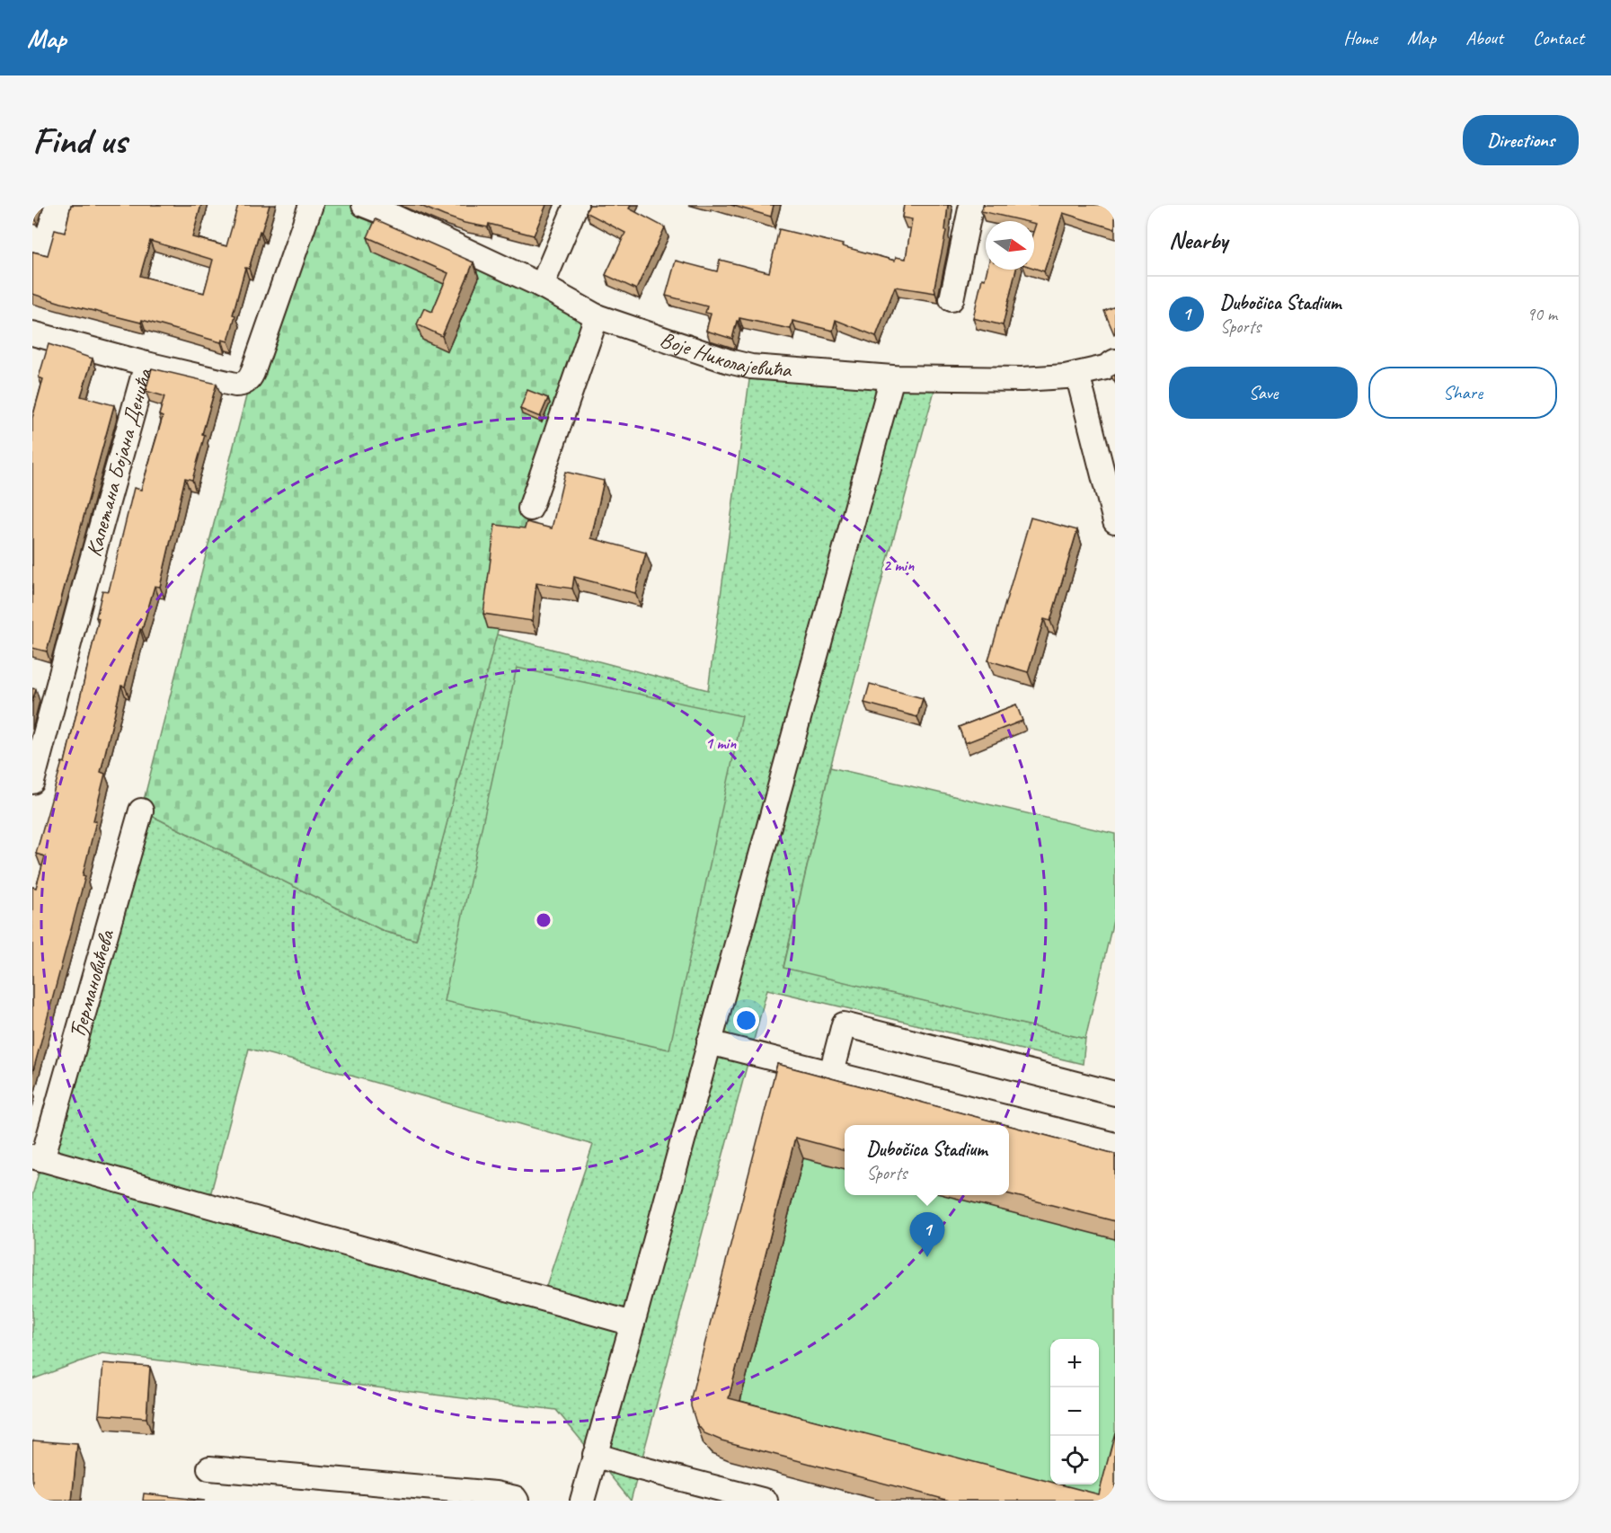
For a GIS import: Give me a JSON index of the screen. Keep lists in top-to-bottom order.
{
  "streets": {
    "street": ["Воје Николајевића", "Капетана Бојана Денића", "Ђермановићева"]
  },
  "north": "right",
  "page": {
    "header": "Map",
    "nav": [
      "Home",
      "Map",
      "About",
      "Contact"
    ],
    "buttons": [
      "Directions",
      ["Save", "Share"]
    ],
    "title": "Find us",
    "heading": "Nearby",
    "list": [
      {
        "mark": "1",
        "name": "Dubočica Stadium",
        "note": "Sports",
        "value": "90 m"
      }
    ],
    "popup": ["Dubočica Stadium", "Sports"],
    "pins": "1",
    "map_buttons": ["+", "−"]
  },
  "rings": ["2 min", "1 min"]
}
